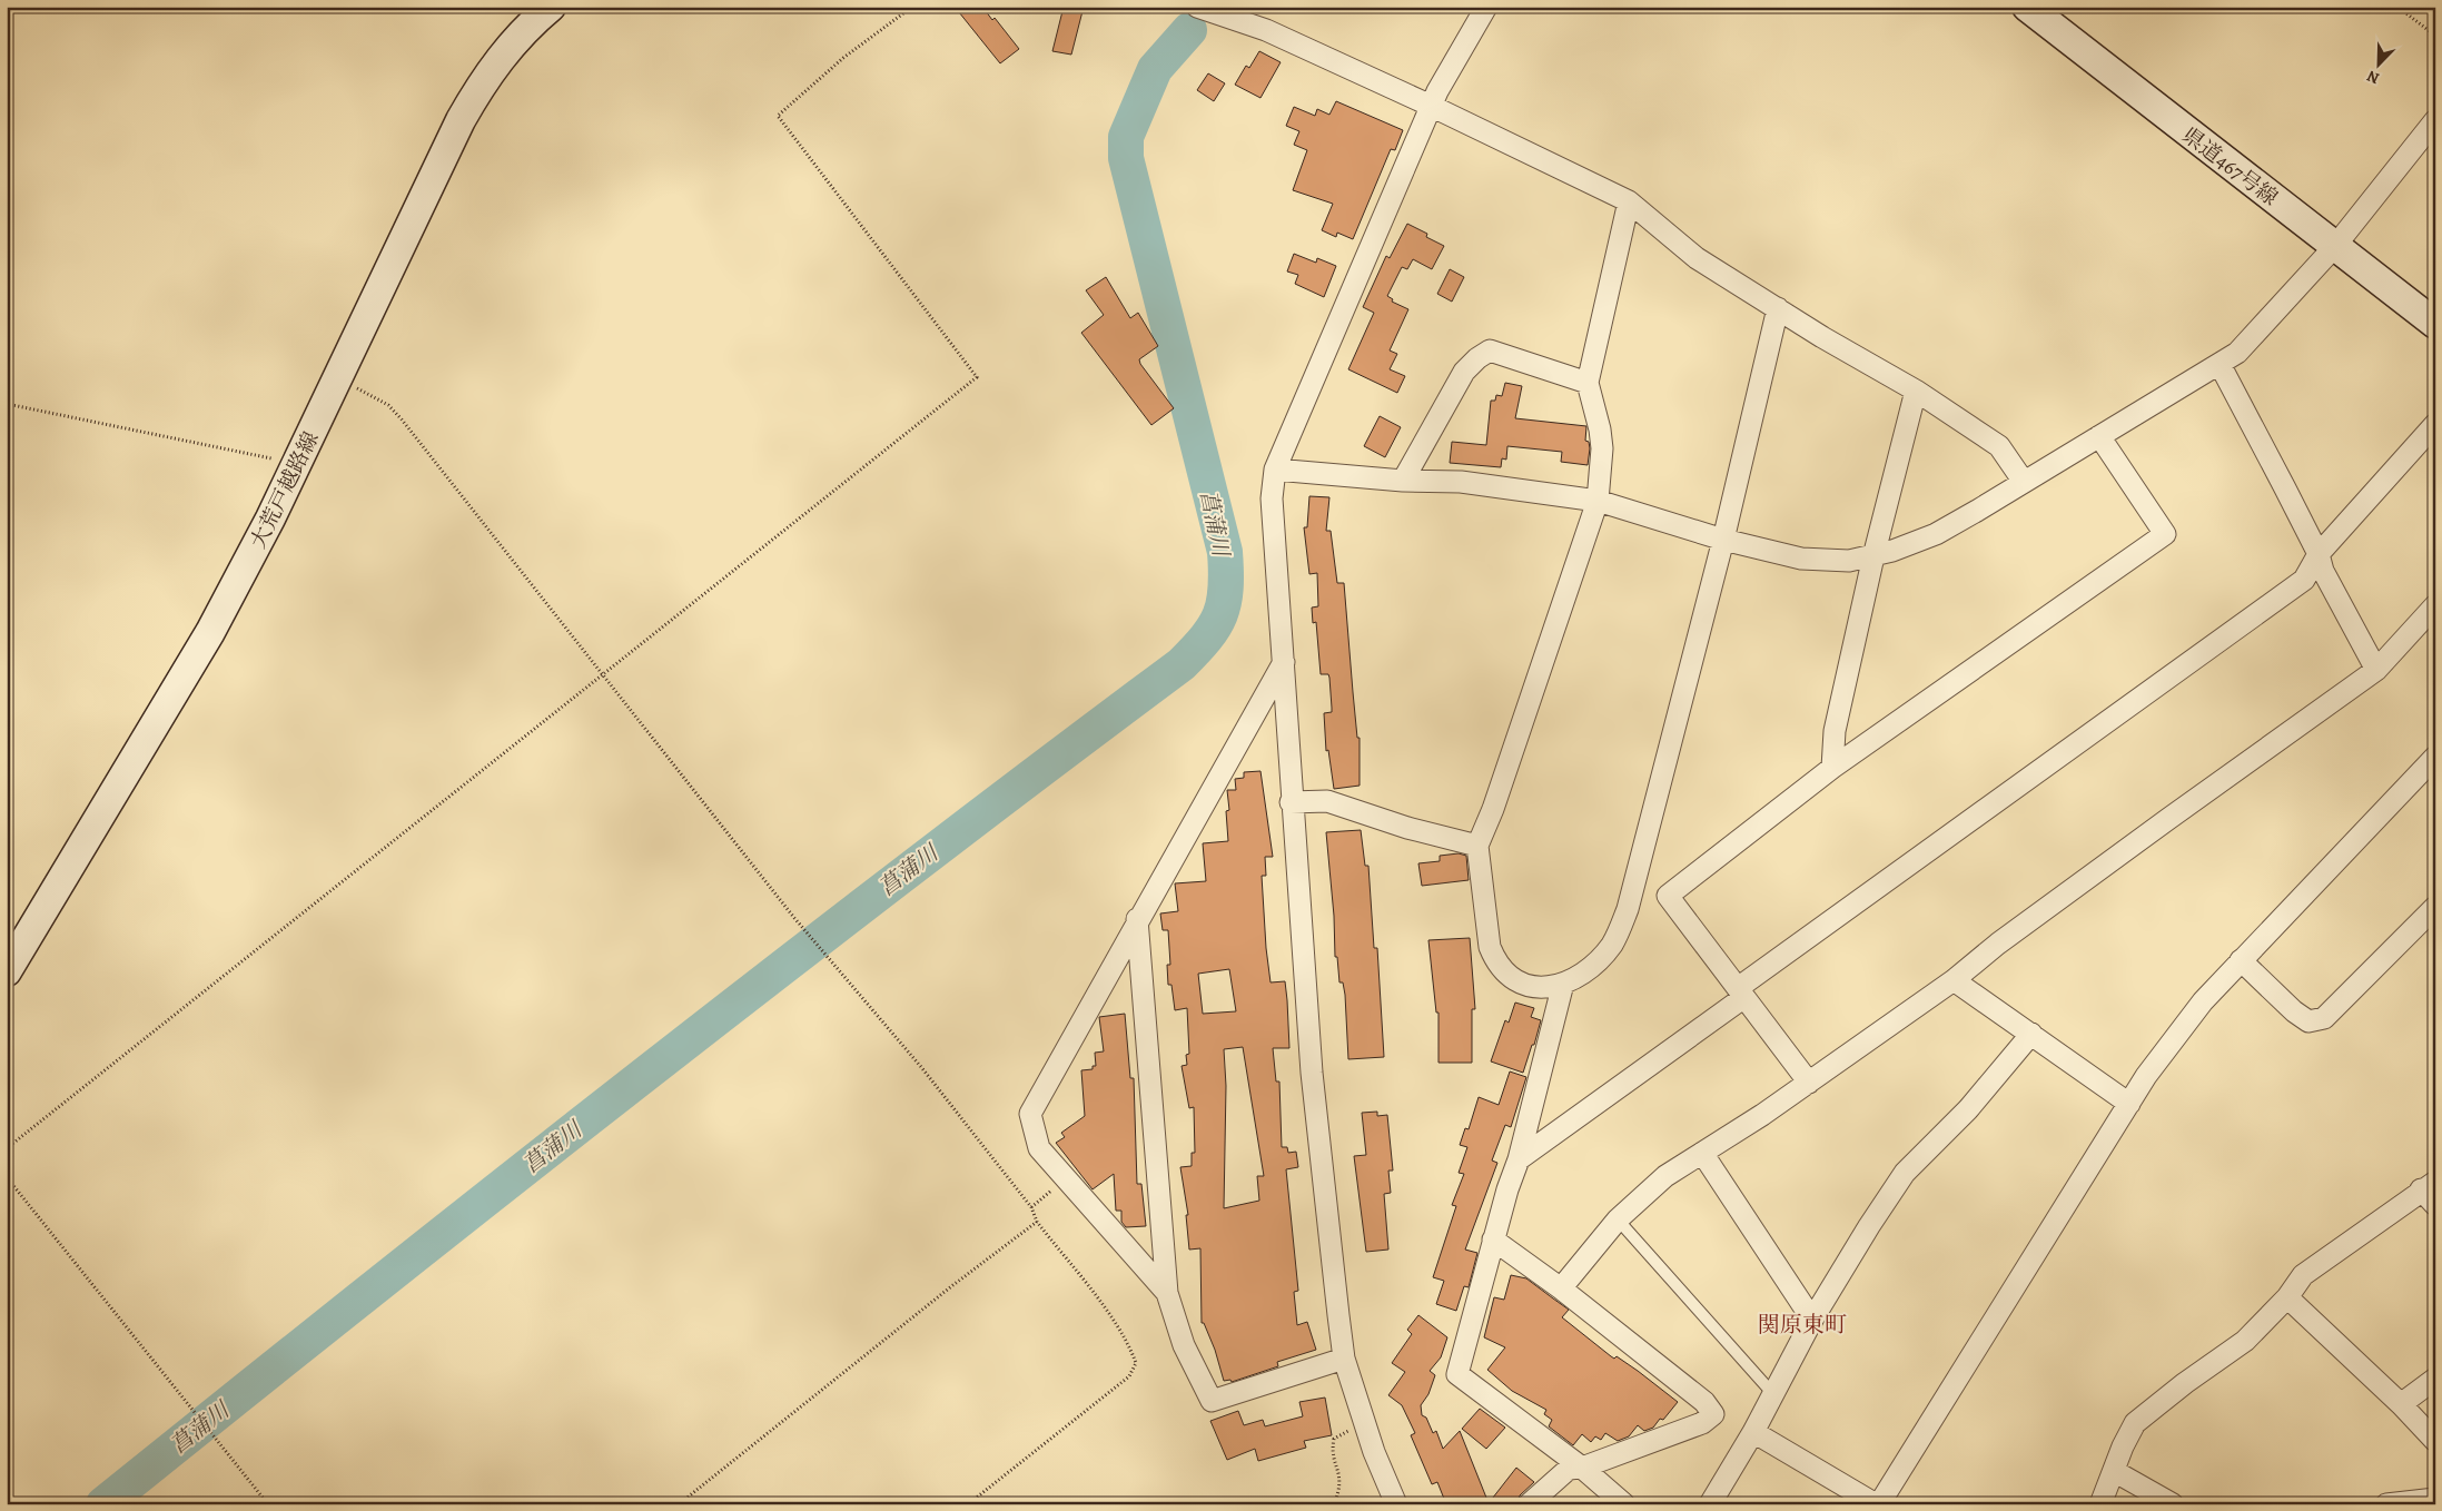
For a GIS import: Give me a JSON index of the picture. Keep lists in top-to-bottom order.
{
  "streets": {
    "main road": ["県道467号線", "大荒戸越路線"]
  },
  "districts": ["関原東町"],
  "water": ["菖蒲川"],
  "north": "bottom left"
}
